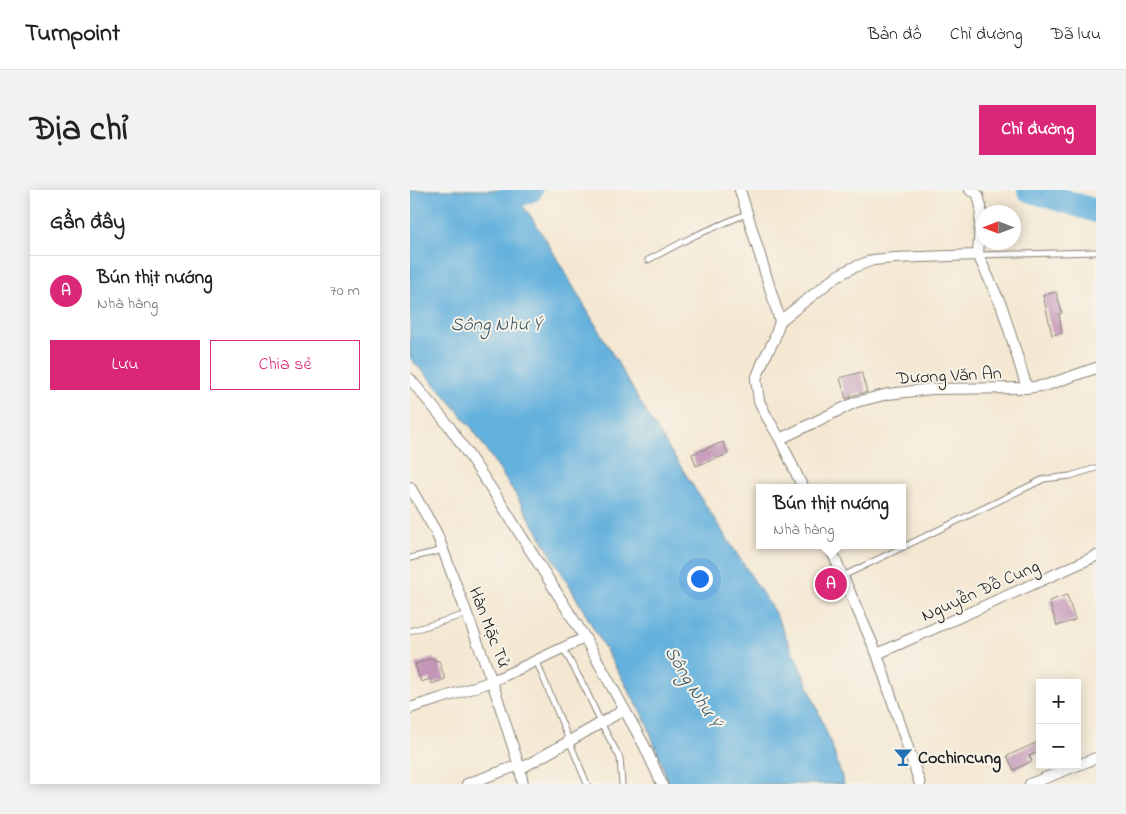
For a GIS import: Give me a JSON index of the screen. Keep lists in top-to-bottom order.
{
  "streets": {
    "street": ["Dương Văn An", "Nguyễn Đỗ Cung", "Hàn Mặc Tử"]
  },
  "water": ["Sông Như Ý"],
  "places": {
    "bar": ["Cochincung"]
  },
  "north": "left",
  "page": {
    "header": "Turnpoint",
    "nav": ["Bản đồ", "Chỉ đường", "Đã lưu"],
    "title": "Địa chỉ",
    "buttons": [
      "Chỉ đường",
      ["Lưu", "Chia sẻ"]
    ],
    "heading": "Gần đây",
    "list": [
      {
        "mark": "A",
        "name": "Bún thịt nướng",
        "note": "Nhà hàng",
        "value": "70 m"
      }
    ],
    "popup": ["Bún thịt nướng", "Nhà hàng"],
    "pins": "A",
    "map_buttons": ["+", "−"]
  }
}
